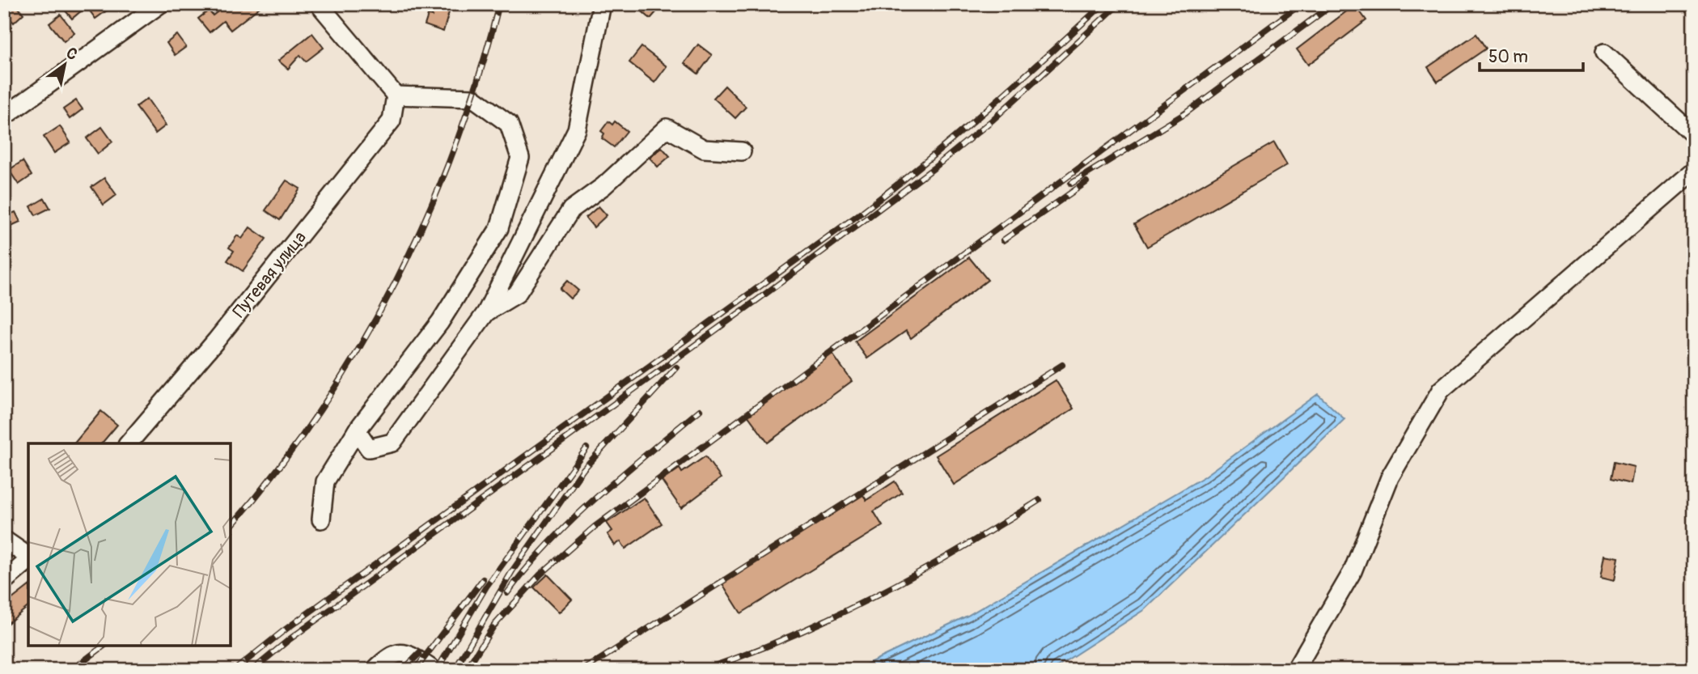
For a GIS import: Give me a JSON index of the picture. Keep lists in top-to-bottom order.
{
  "streets": {
    "street": ["Путевая улица"]
  },
  "scale_bar": "50 m",
  "north": "top right"
}
